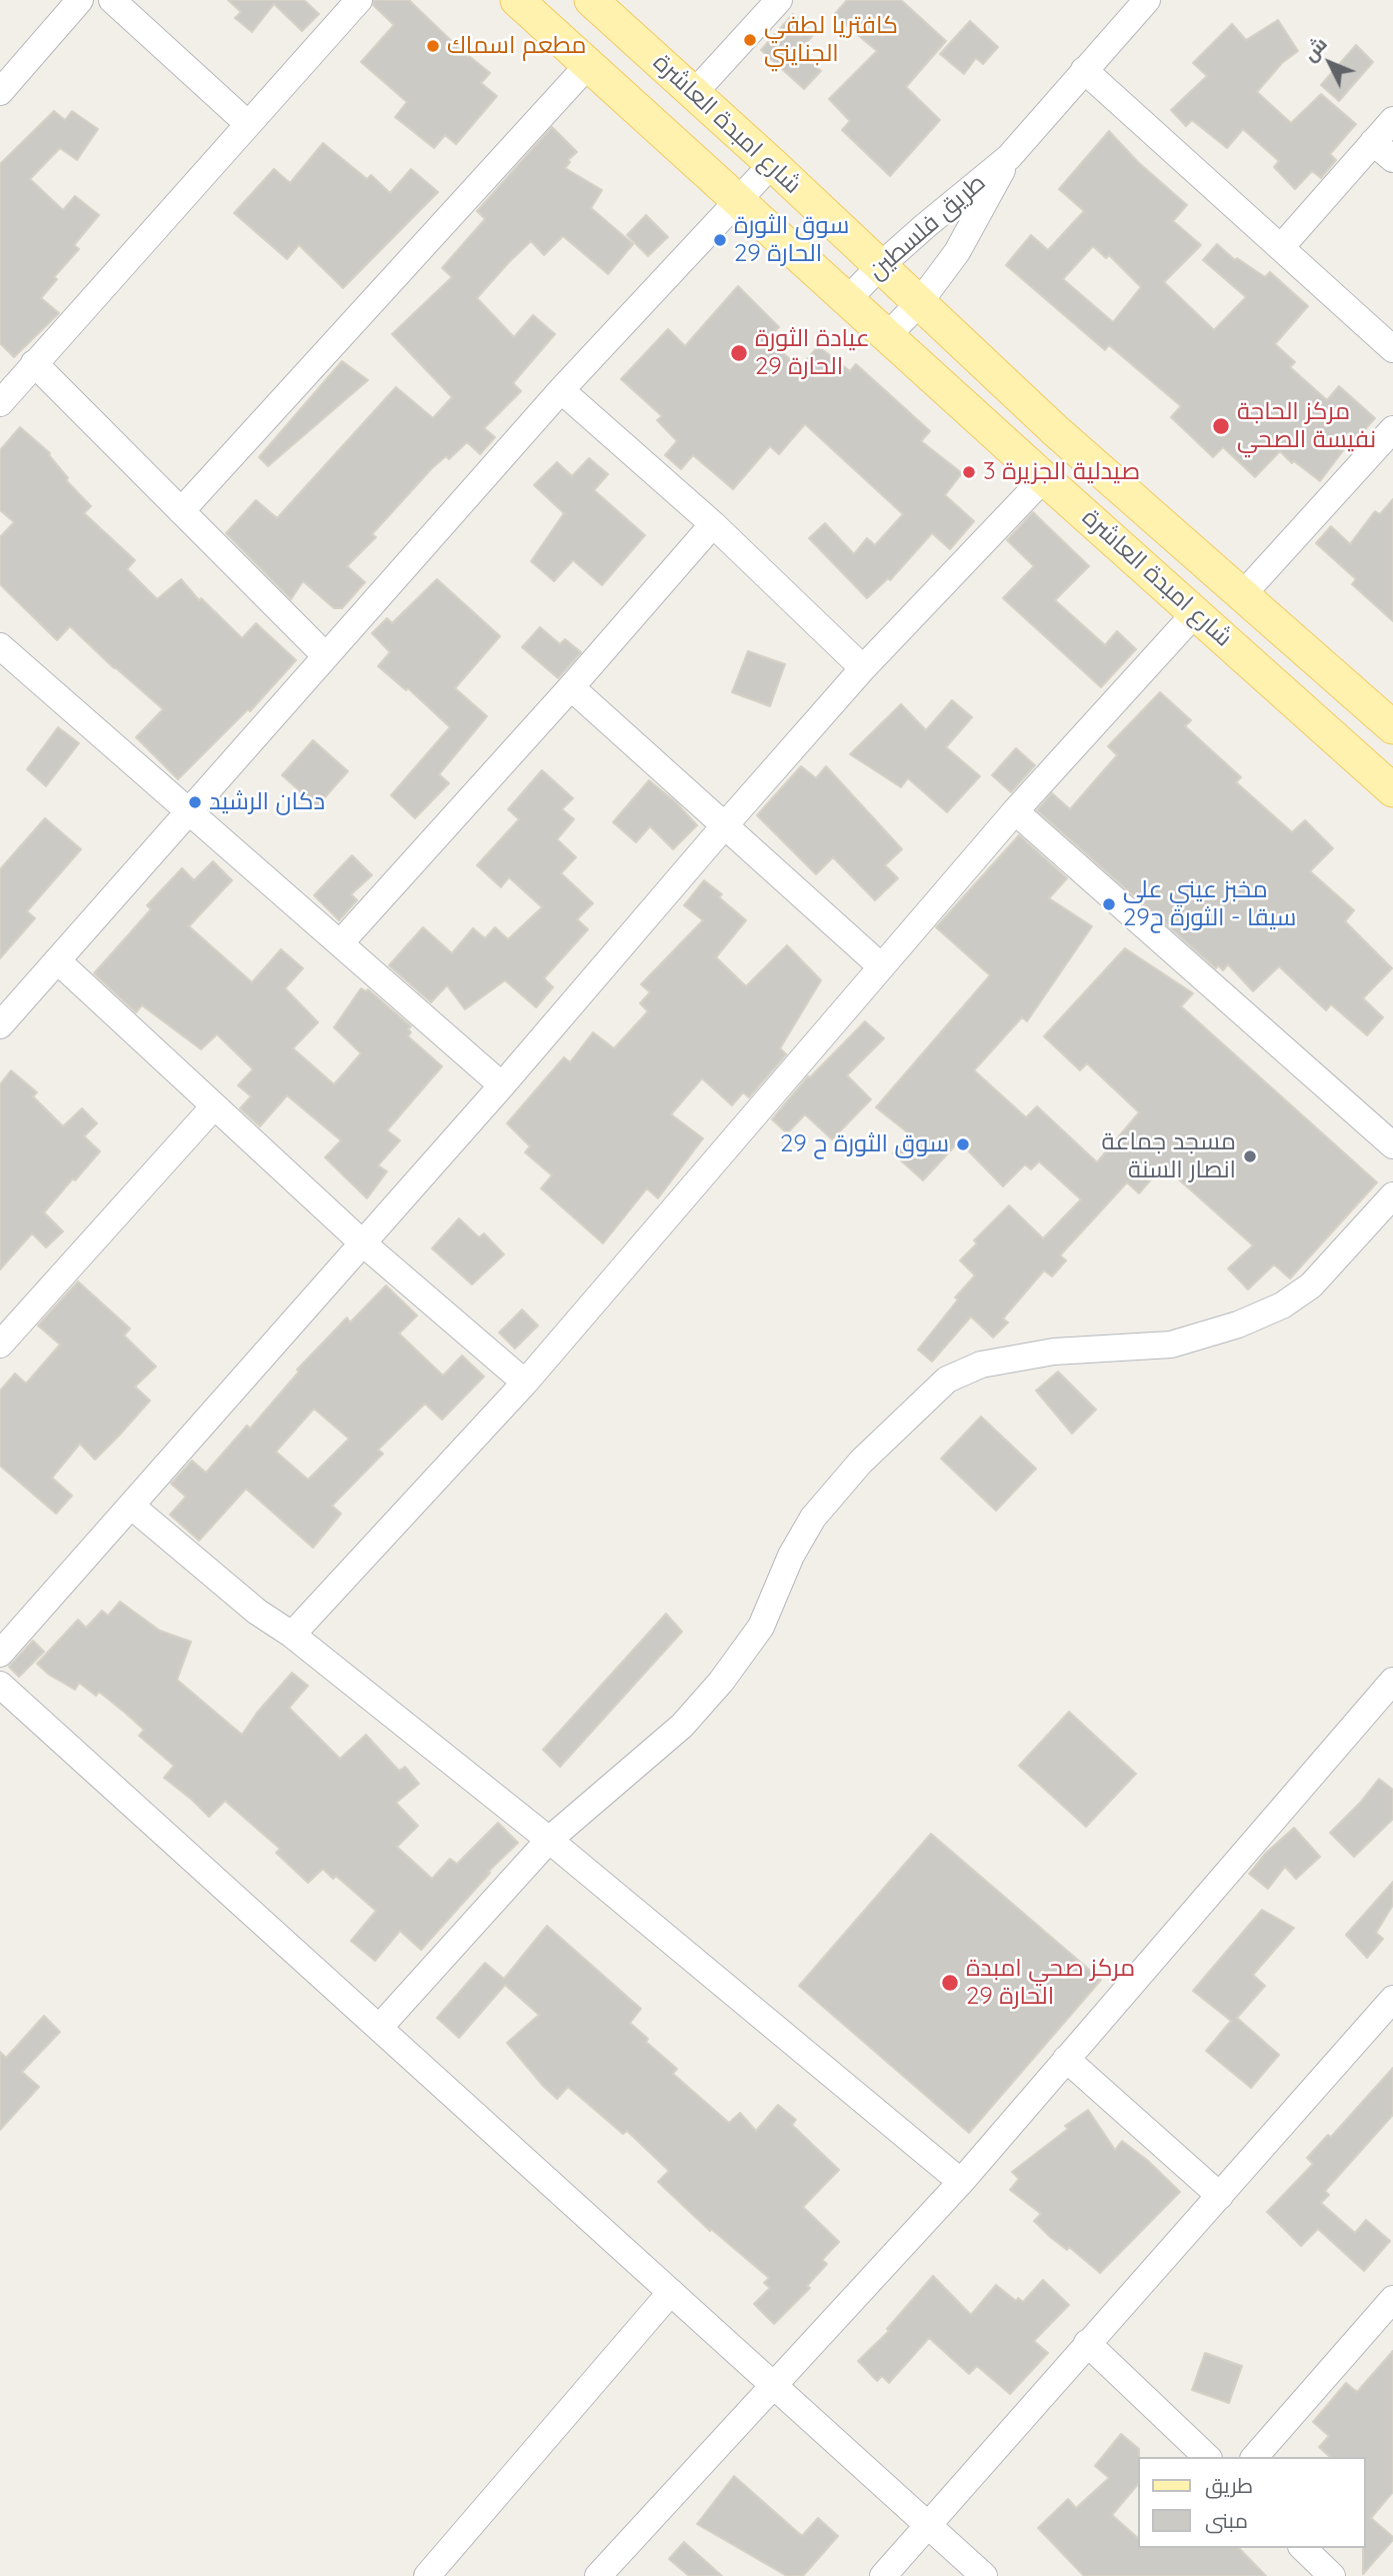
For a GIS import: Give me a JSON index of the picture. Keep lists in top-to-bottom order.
{
  "streets": {
    "main road": ["شارع امبدة العاشرة"],
    "street": ["طريق فلسطين"]
  },
  "crossings": [
    ["شارع امبدة العاشرة", "طريق فلسطين"]
  ],
  "places": [
    "كافتريا لطفي الجنايني",
    "مطعم اسماك",
    "سوق الثورة الحارة 29",
    "عيادة الثورة الحارة 29",
    "مركز الحاجة نفيسة الصحي",
    "صيدلية الجزيرة 3",
    "دكان الرشيد",
    "مخبز عيني على سيقا - الثورة ح29",
    "سوق الثورة ح 29",
    "مسجد جماعة انصار السنة",
    "مركز صحي امبدة الحارة 29"
  ],
  "legend": ["طريق", "مبنى"],
  "north": "top left"
}
